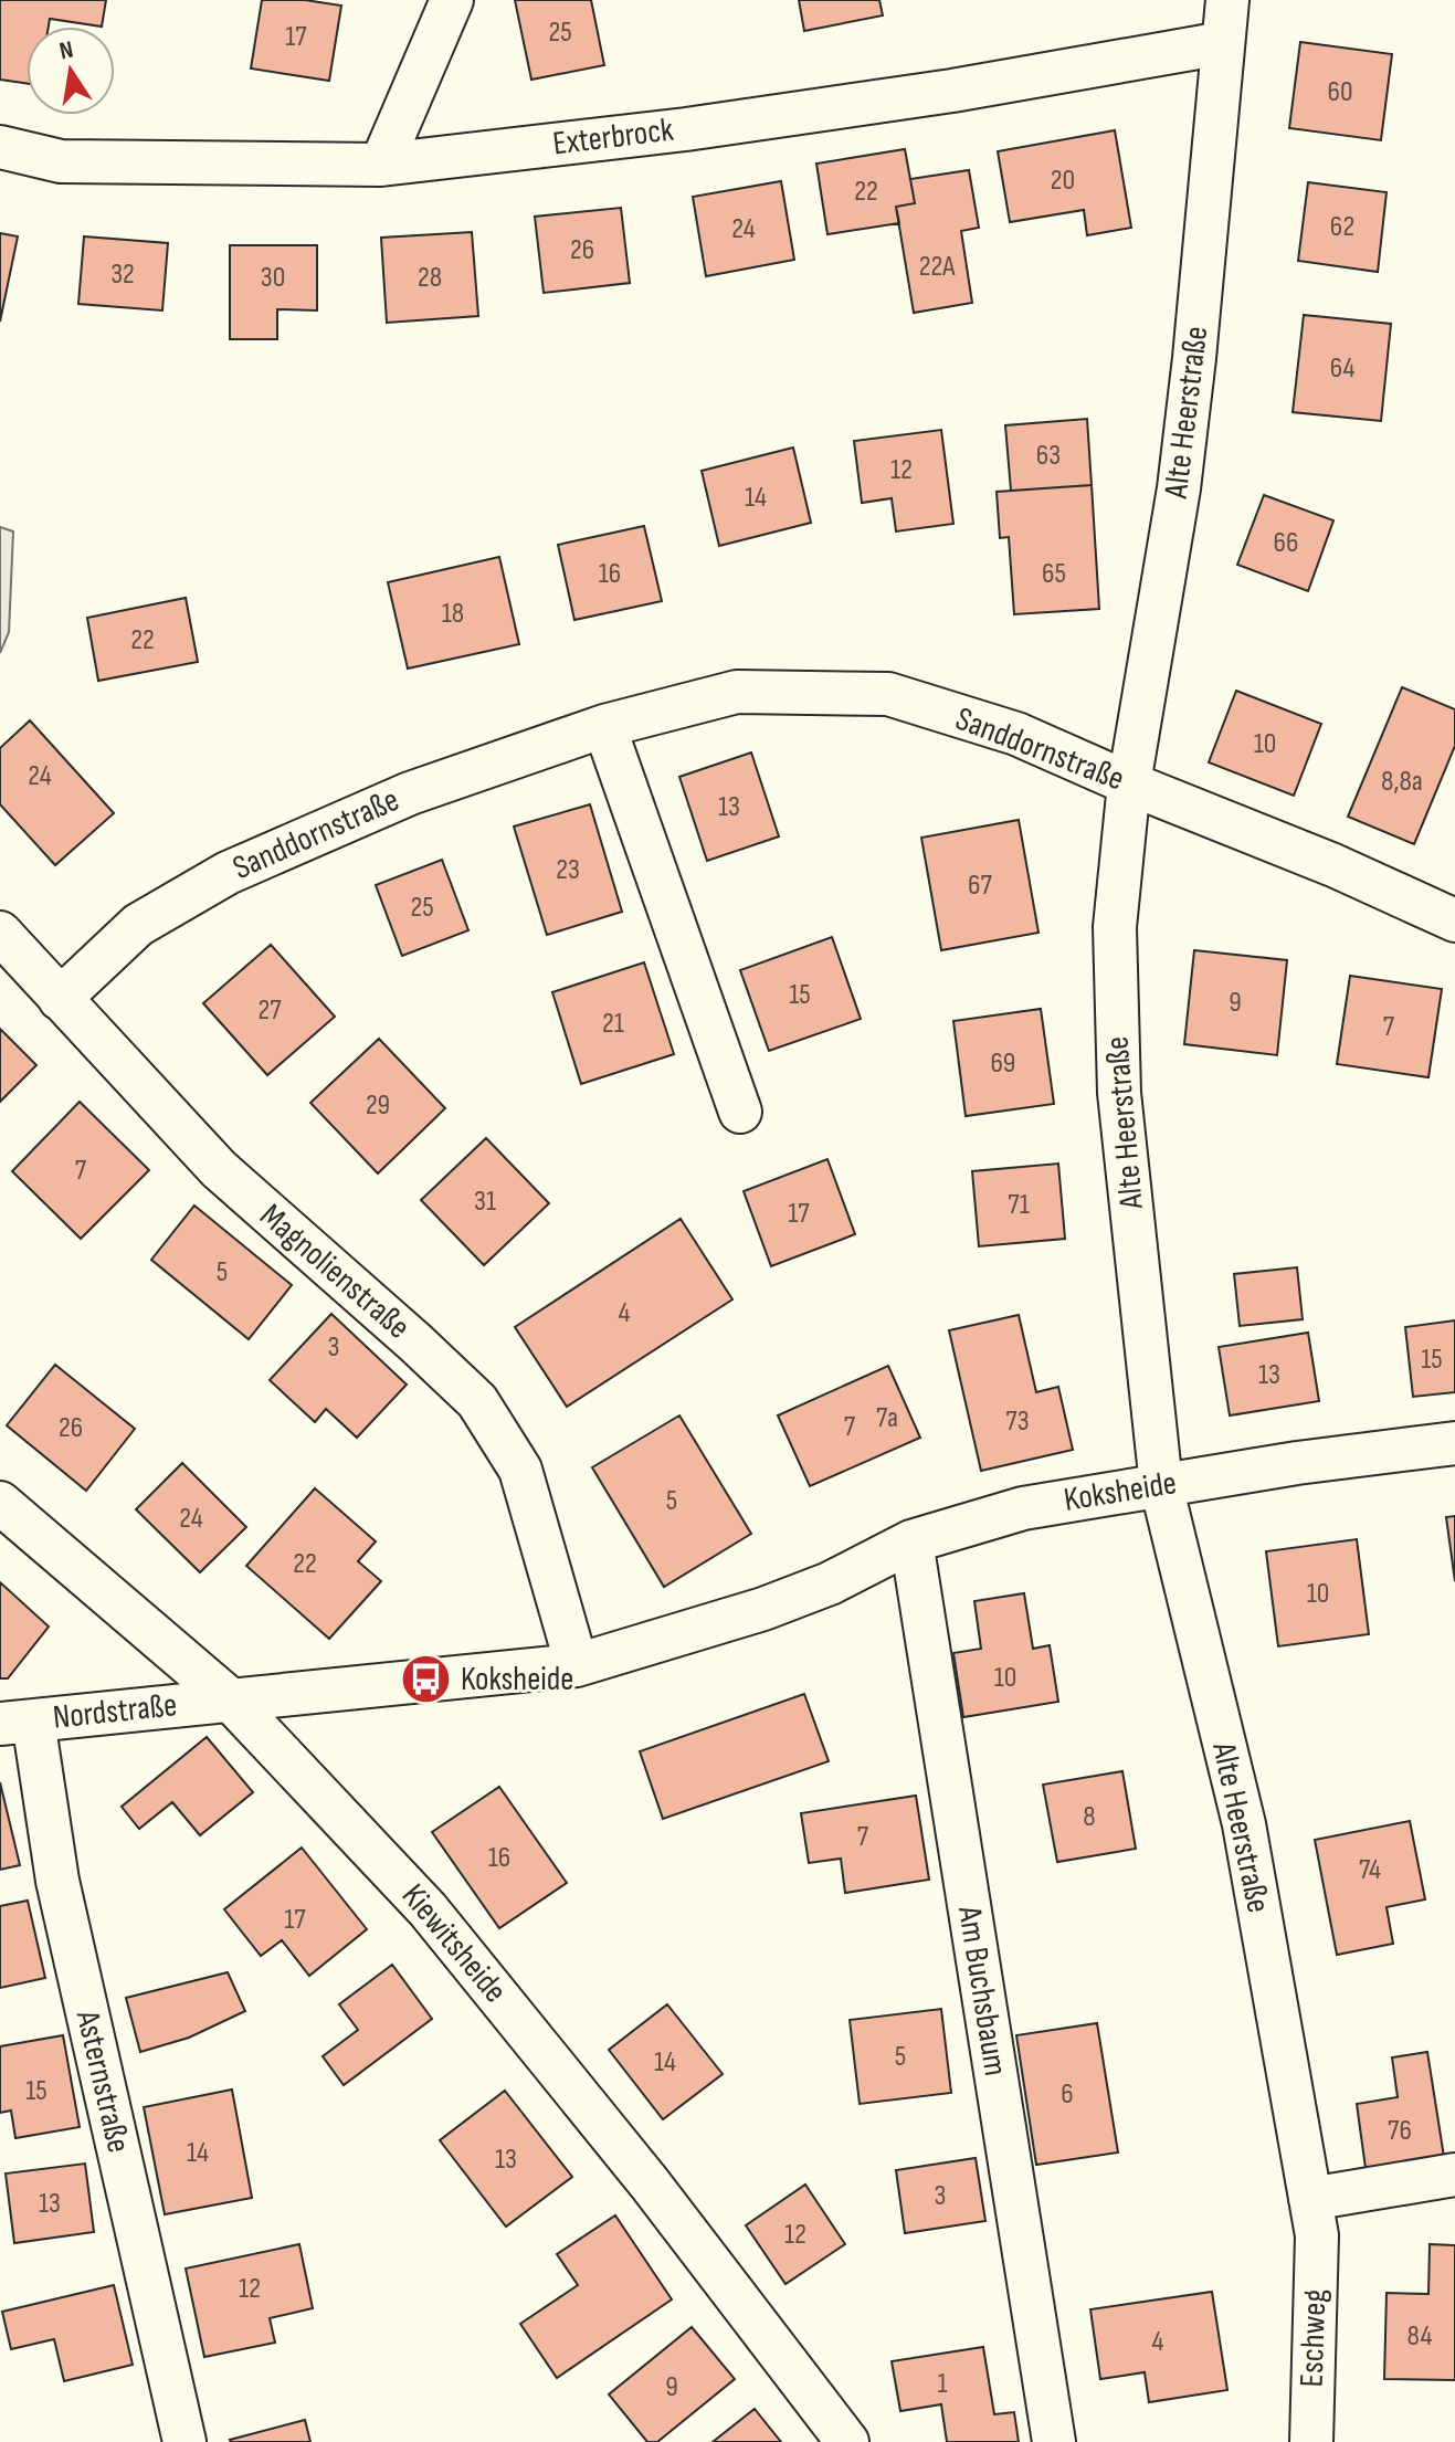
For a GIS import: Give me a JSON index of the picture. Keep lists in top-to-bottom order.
{
  "streets": {
    "street": [
      "Exterbrock",
      "Alte Heerstraße",
      "Sanddornstraße",
      "Magnolienstraße",
      "Koksheide",
      "Nordstraße",
      "Kiewitsheide",
      "Am Buchsbaum",
      "Asternstraße",
      "Eschweg"
    ]
  },
  "crossings": [
    ["Exterbrock", "Alte Heerstraße"],
    ["Alte Heerstraße", "Sanddornstraße"],
    ["Alte Heerstraße", "Koksheide"],
    ["Alte Heerstraße", "Eschweg"],
    ["Sanddornstraße", "Magnolienstraße"],
    ["Magnolienstraße", "Koksheide"],
    ["Koksheide", "Nordstraße"],
    ["Koksheide", "Kiewitsheide"],
    ["Koksheide", "Am Buchsbaum"],
    ["Nordstraße", "Kiewitsheide"],
    ["Nordstraße", "Asternstraße"]
  ],
  "places": {
    "bus stop": ["Koksheide"]
  },
  "house_numbers": [
    "25",
    "17",
    "60",
    "20",
    "22",
    "62",
    "24",
    "26",
    "22A",
    "32",
    "30",
    "28",
    "64",
    "63",
    "12",
    "14",
    "66",
    "16",
    "65",
    "18",
    "22",
    "10",
    "24",
    "8,8a",
    "13",
    "23",
    "67",
    "25",
    "15",
    "9",
    "27",
    "21",
    "7",
    "69",
    "29",
    "7",
    "31",
    "71",
    "17",
    "5",
    "4",
    "3",
    "15",
    "13",
    "7a",
    "73",
    "7",
    "26",
    "5",
    "24",
    "22",
    "10",
    "10",
    "8",
    "7",
    "16",
    "74",
    "17",
    "5",
    "14",
    "15",
    "6",
    "76",
    "14",
    "13",
    "3",
    "13",
    "12",
    "12",
    "84",
    "4",
    "1",
    "9"
  ],
  "north": "top"
}
